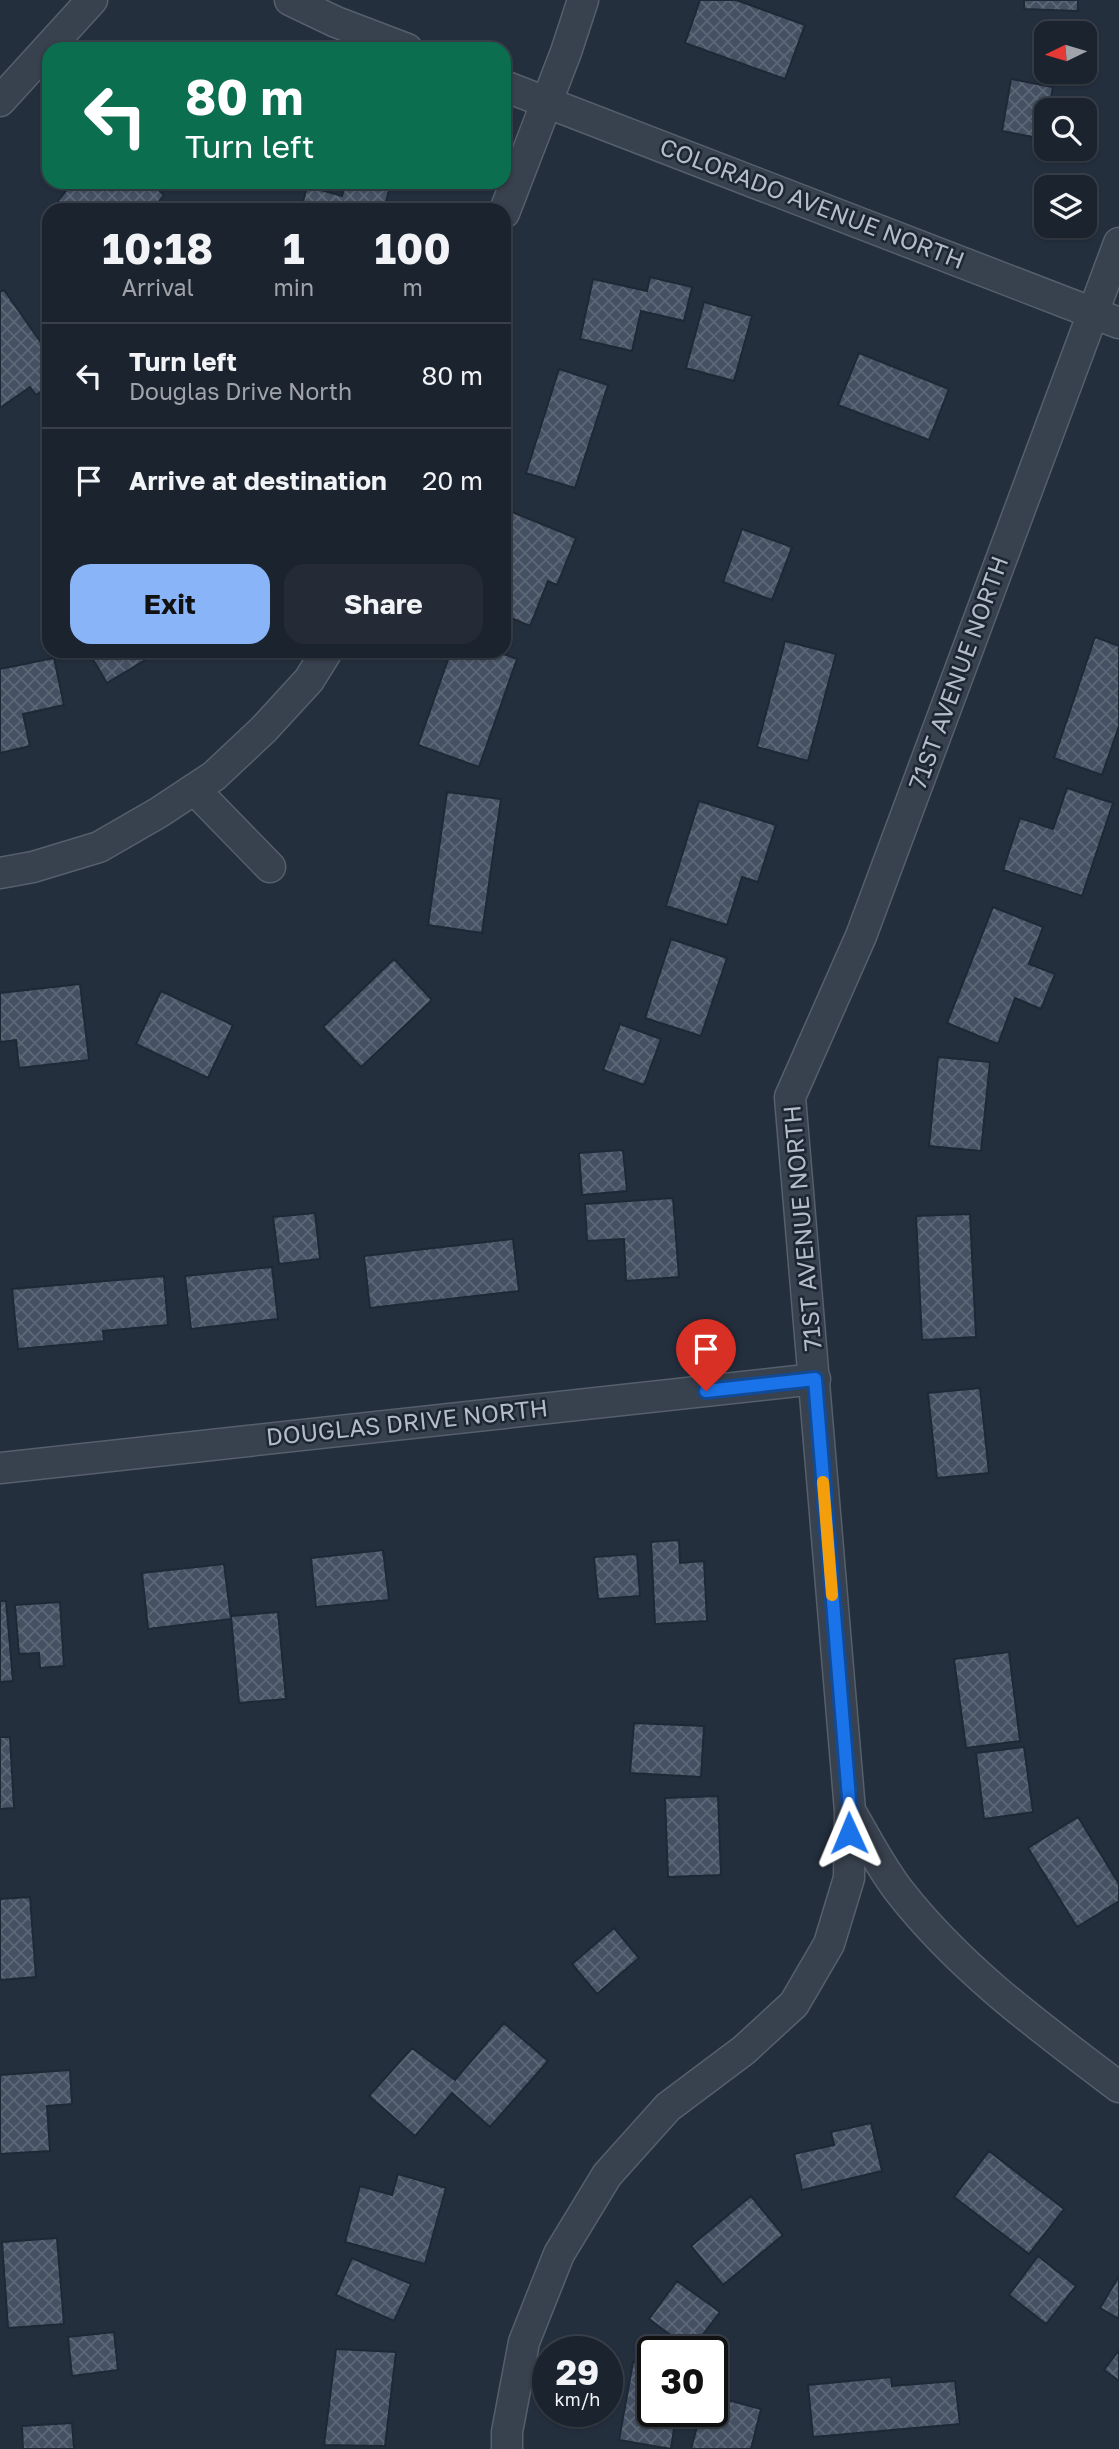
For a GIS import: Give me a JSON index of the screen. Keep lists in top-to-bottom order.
{
  "streets": {
    "street": ["COLORADO AVENUE NORTH", "71ST AVENUE NORTH", "DOUGLAS DRIVE NORTH"]
  },
  "crossings": [
    ["COLORADO AVENUE NORTH", "71ST AVENUE NORTH"],
    ["71ST AVENUE NORTH", "DOUGLAS DRIVE NORTH"]
  ],
  "north": "left",
  "page": {
    "turn": ["80 m", "Turn left"],
    "eta": [
      "10:18",
      "Arrival",
      "1",
      "min",
      "100",
      "m"
    ],
    "list": [
      {
        "name": "Turn left",
        "note": "Douglas Drive North",
        "value": "80 m"
      },
      {
        "name": "Arrive at destination",
        "value": "20 m"
      }
    ],
    "buttons": ["Exit", "Share"],
    "speed": "29 km/h",
    "limit": "30"
  }
}
